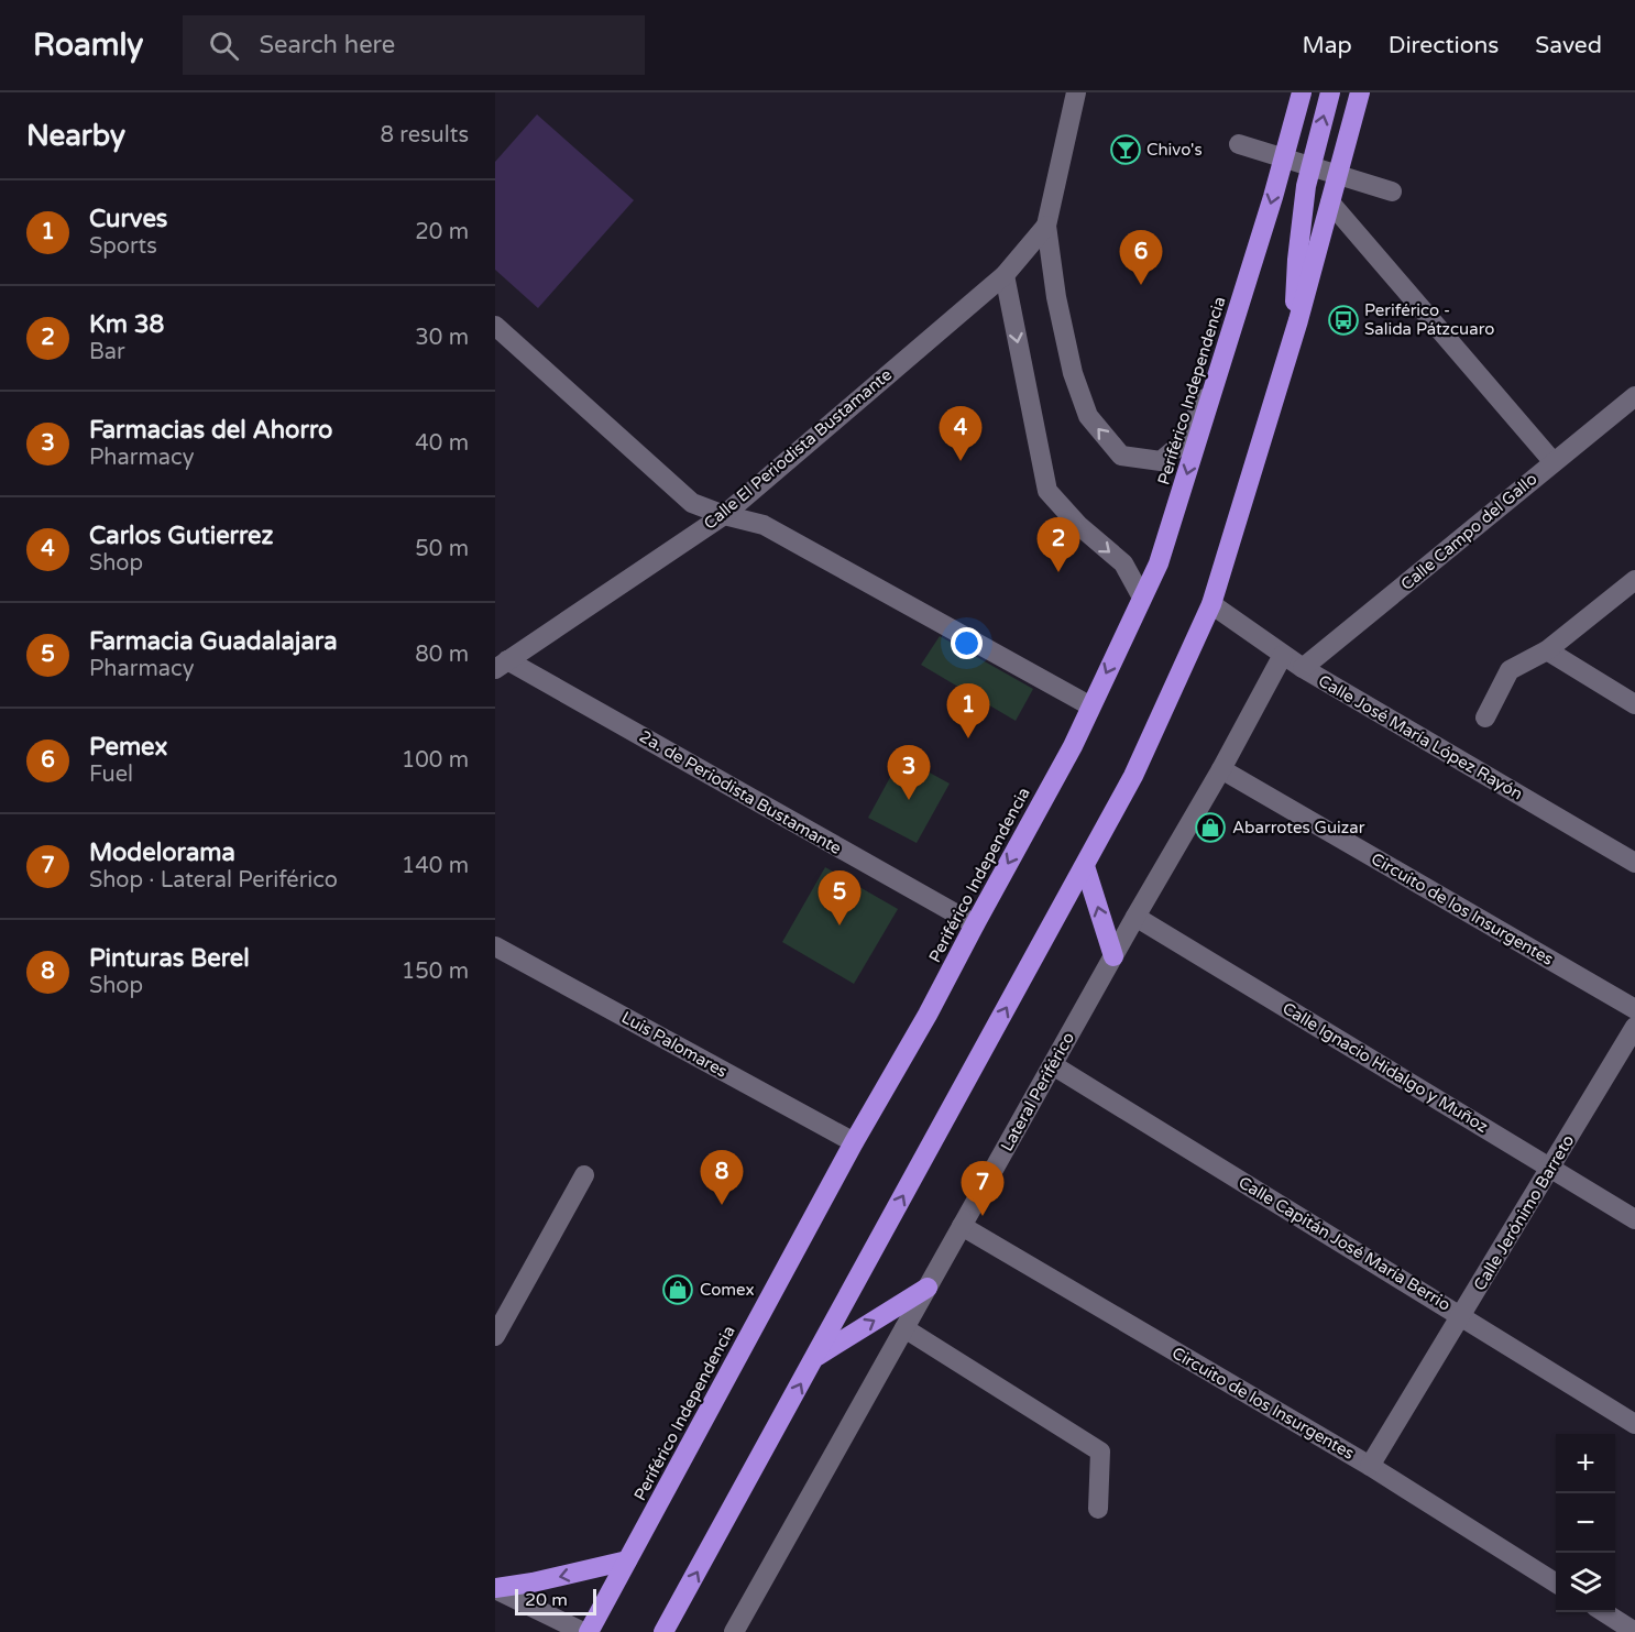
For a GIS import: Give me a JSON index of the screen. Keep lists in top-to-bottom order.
{
  "streets": {
    "highway": ["Periférico Independencia"],
    "street": [
      "Calle El Periodista Bustamante",
      "Calle Campo del Gallo",
      "Calle José María López Rayón",
      "2a. de Periodista Bustamante",
      "Circuito de los Insurgentes",
      "Luis Palomares",
      "Calle Ignacio Hidalgo y Muñoz",
      "Lateral Periférico",
      "Calle Jerónimo Barreto",
      "Calle Capitán José María Berrio"
    ]
  },
  "crossings": [
    ["Periférico Independencia", "2a. de Periodista Bustamante"],
    ["Periférico Independencia", "Luis Palomares"],
    ["Calle El Periodista Bustamante", "2a. de Periodista Bustamante"],
    ["Calle Campo del Gallo", "Calle José María López Rayón"],
    ["Calle José María López Rayón", "Lateral Periférico"],
    ["Circuito de los Insurgentes", "Lateral Periférico"],
    ["Circuito de los Insurgentes", "Calle Jerónimo Barreto"],
    ["Calle Ignacio Hidalgo y Muñoz", "Lateral Periférico"],
    ["Calle Ignacio Hidalgo y Muñoz", "Calle Jerónimo Barreto"],
    ["Lateral Periférico", "Calle Capitán José María Berrio"],
    ["Calle Jerónimo Barreto", "Calle Capitán José María Berrio"]
  ],
  "places": {
    "bar": ["Chivo's"],
    "bus stop": ["Periférico - Salida Pátzcuaro"],
    "shop": ["Abarrotes Guizar", "Comex"]
  },
  "scale_bar": "20 m",
  "page": {
    "header": "Roamly",
    "search": "Search here",
    "nav": ["Map", "Directions", "Saved"],
    "heading": ["Nearby", "8 results"],
    "list": [
      {
        "mark": "1",
        "name": "Curves",
        "note": "Sports",
        "value": "20 m"
      },
      {
        "mark": "2",
        "name": "Km 38",
        "note": "Bar",
        "value": "30 m"
      },
      {
        "mark": "3",
        "name": "Farmacias del Ahorro",
        "note": "Pharmacy",
        "value": "40 m"
      },
      {
        "mark": "4",
        "name": "Carlos Gutierrez",
        "note": "Shop",
        "value": "50 m"
      },
      {
        "mark": "5",
        "name": "Farmacia Guadalajara",
        "note": "Pharmacy",
        "value": "80 m"
      },
      {
        "mark": "6",
        "name": "Pemex",
        "note": "Fuel",
        "value": "100 m"
      },
      {
        "mark": "7",
        "name": "Modelorama",
        "note": "Shop · Lateral Periférico",
        "value": "140 m"
      },
      {
        "mark": "8",
        "name": "Pinturas Berel",
        "note": "Shop",
        "value": "150 m"
      }
    ],
    "pins": [
      "6",
      "4",
      "2",
      "1",
      "3",
      "5",
      "8",
      "7"
    ],
    "map_buttons": ["+", "−"],
    "scale": "20 m"
  }
}
